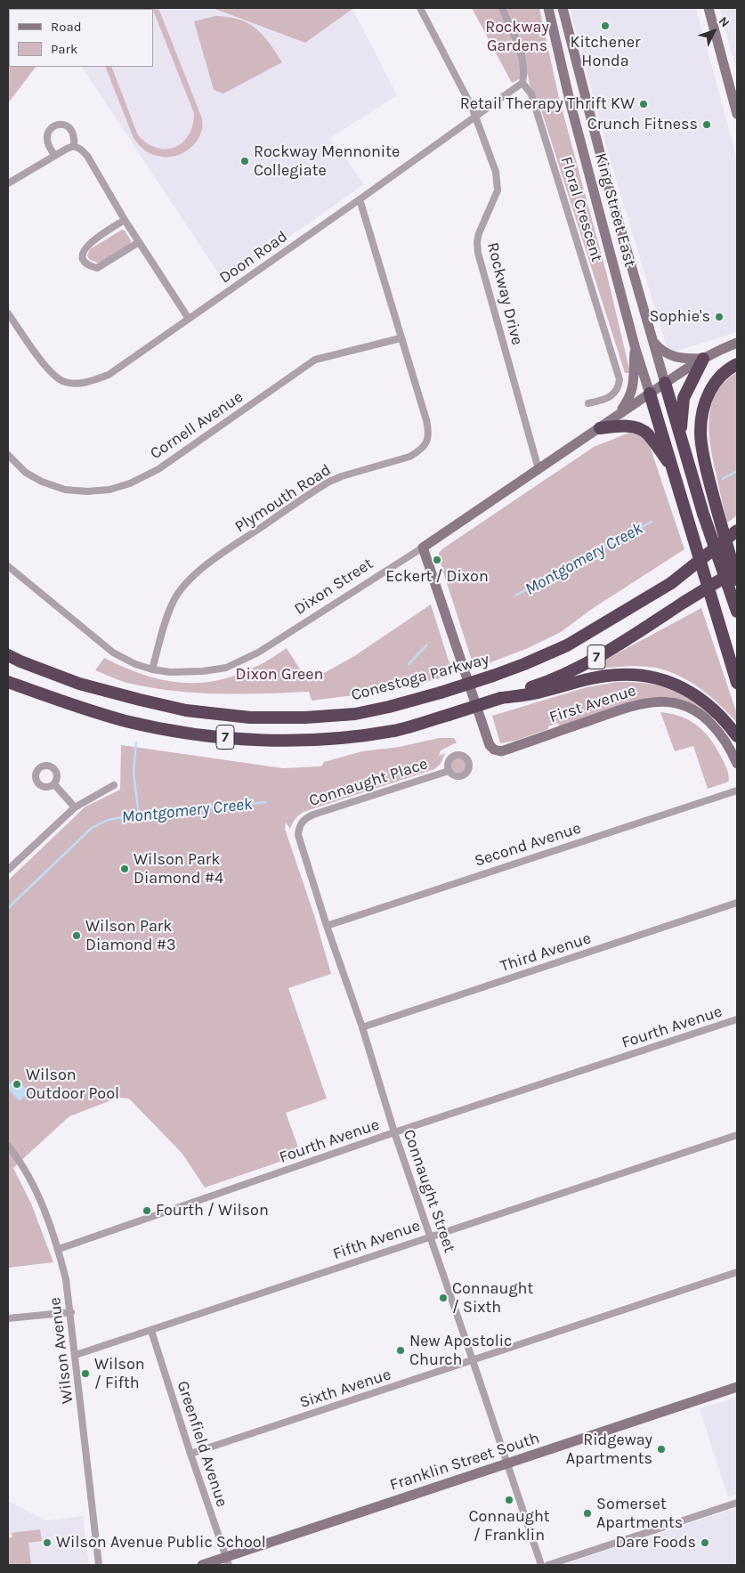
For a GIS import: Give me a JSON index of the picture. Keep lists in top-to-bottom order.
{
  "streets": {
    "highway": ["7", "Conestoga Parkway"],
    "street": [
      "Floral Crescent",
      "King Street East",
      "Doon Road",
      "Rockway Drive",
      "Cornell Avenue",
      "Plymouth Road",
      "Dixon Street",
      "First Avenue",
      "Connaught Place",
      "Second Avenue",
      "Third Avenue",
      "Fourth Avenue",
      "Connaught Street",
      "Fifth Avenue",
      "Wilson Avenue",
      "Sixth Avenue",
      "Greenfield Avenue",
      "Franklin Street South"
    ]
  },
  "crossings": [
    ["Floral Crescent", "Doon Road"],
    ["King Street East", "Dixon Street"],
    ["Doon Road", "Rockway Drive"],
    ["Doon Road", "Plymouth Road"],
    ["Rockway Drive", "Dixon Street"],
    ["Cornell Avenue", "Plymouth Road"],
    ["Plymouth Road", "Dixon Street"],
    ["Dixon Street", "First Avenue"],
    ["Connaught Place", "Connaught Street"],
    ["Second Avenue", "Connaught Street"],
    ["Third Avenue", "Connaught Street"],
    ["Fourth Avenue", "Connaught Street"],
    ["Fourth Avenue", "Wilson Avenue"],
    ["Connaught Street", "Fifth Avenue"],
    ["Connaught Street", "Sixth Avenue"],
    ["Connaught Street", "Franklin Street South"],
    ["Fifth Avenue", "Wilson Avenue"],
    ["Fifth Avenue", "Greenfield Avenue"],
    ["Sixth Avenue", "Greenfield Avenue"],
    ["Greenfield Avenue", "Franklin Street South"]
  ],
  "water": ["Montgomery Creek"],
  "parks": ["Rockway Gardens", "Dixon Green"],
  "places": [
    "Kitchener Honda",
    "Retail Therapy Thrift KW",
    "Crunch Fitness",
    "Rockway Mennonite Collegiate",
    "Sophie's",
    "Eckert / Dixon",
    "Wilson Park Diamond #4",
    "Wilson Park Diamond #3",
    "Wilson Outdoor Pool",
    "Fourth / Wilson",
    "Connaught / Sixth",
    "New Apostolic Church",
    "Wilson / Fifth",
    "Ridgeway Apartments",
    "Connaught / Franklin",
    "Somerset Apartments",
    "Wilson Avenue Public School",
    "Dare Foods"
  ],
  "legend": ["Road", "Park"],
  "north": "top right"
}
